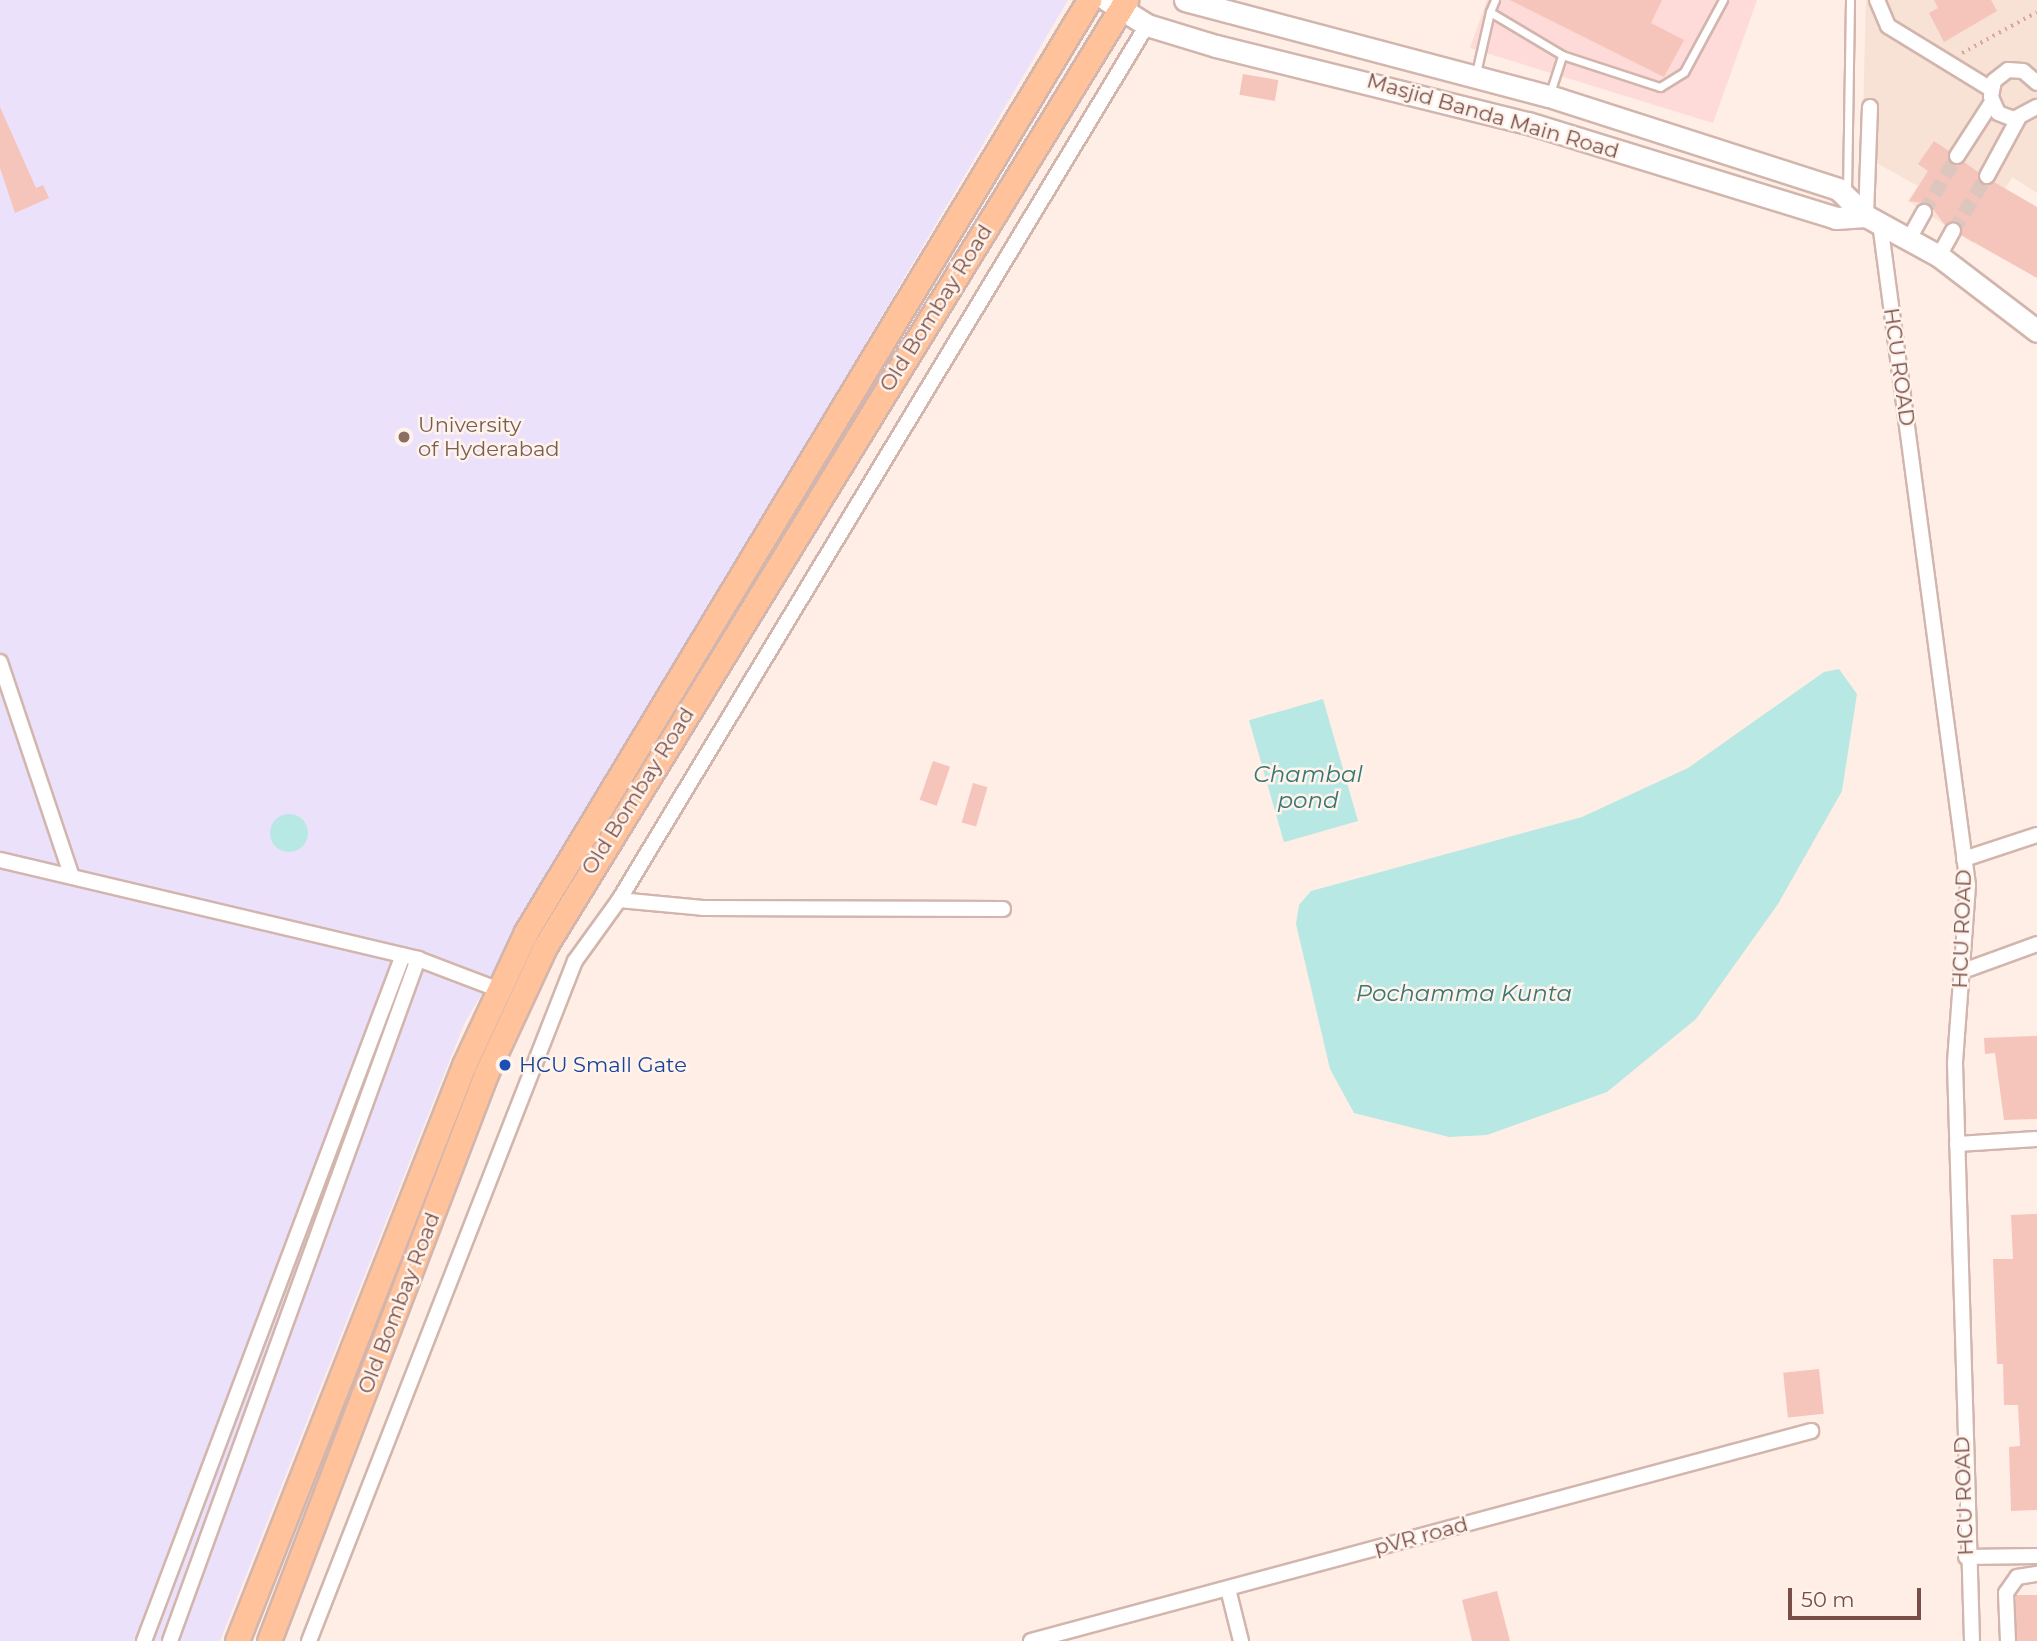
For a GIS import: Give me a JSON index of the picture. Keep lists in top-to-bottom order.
{
  "streets": {
    "main road": ["Masjid Banda Main Road", "Old Bombay Road"],
    "street": ["HCU ROAD", "pVR road"]
  },
  "crossings": [
    ["Masjid Banda Main Road", "Old Bombay Road"],
    ["Masjid Banda Main Road", "HCU ROAD"]
  ],
  "water": ["Chambal pond", "Pochamma Kunta"],
  "places": ["University of Hyderabad", "HCU Small Gate"],
  "scale_bar": "50 m"
}
